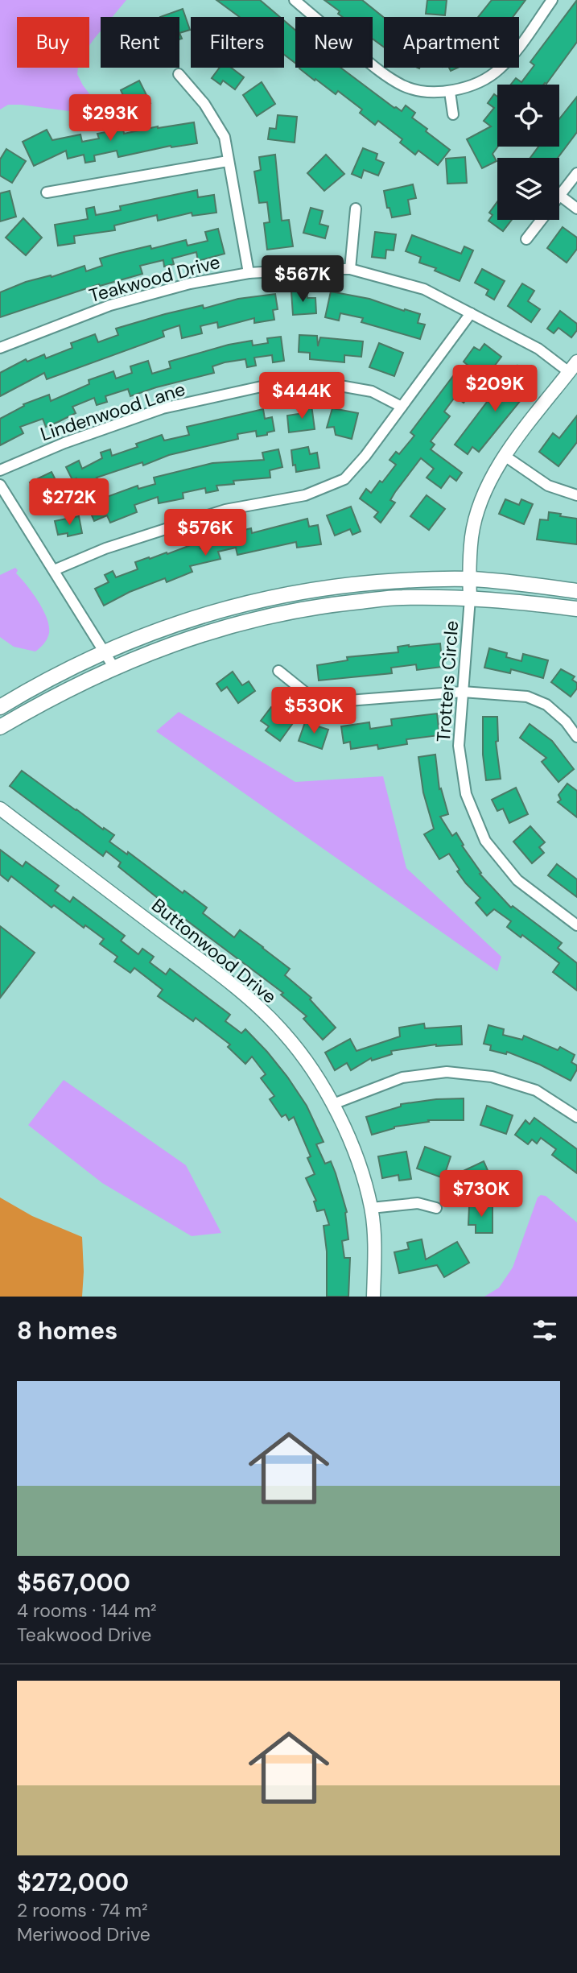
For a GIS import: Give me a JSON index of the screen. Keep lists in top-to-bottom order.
{
  "streets": {
    "street": [
      "Teakwood Drive",
      "Lindenwood Lane",
      "Trotters Circle",
      "Buttonwood Drive"
    ]
  },
  "page": {
    "chip": [
      "Buy",
      "Rent",
      "Filters",
      "New",
      "Apartment"
    ],
    "price": [
      "$293K",
      "$567K",
      "$209K",
      "$444K",
      "$272K",
      "$576K",
      "$530K",
      "$730K"
    ],
    "heading": "8 homes",
    "list": [
      {
        "name": "$567,000",
        "note": "4 rooms · 144 m² · Teakwood Drive"
      },
      {
        "name": "$272,000",
        "note": "2 rooms · 74 m² · Meriwood Drive"
      }
    ]
  }
}
